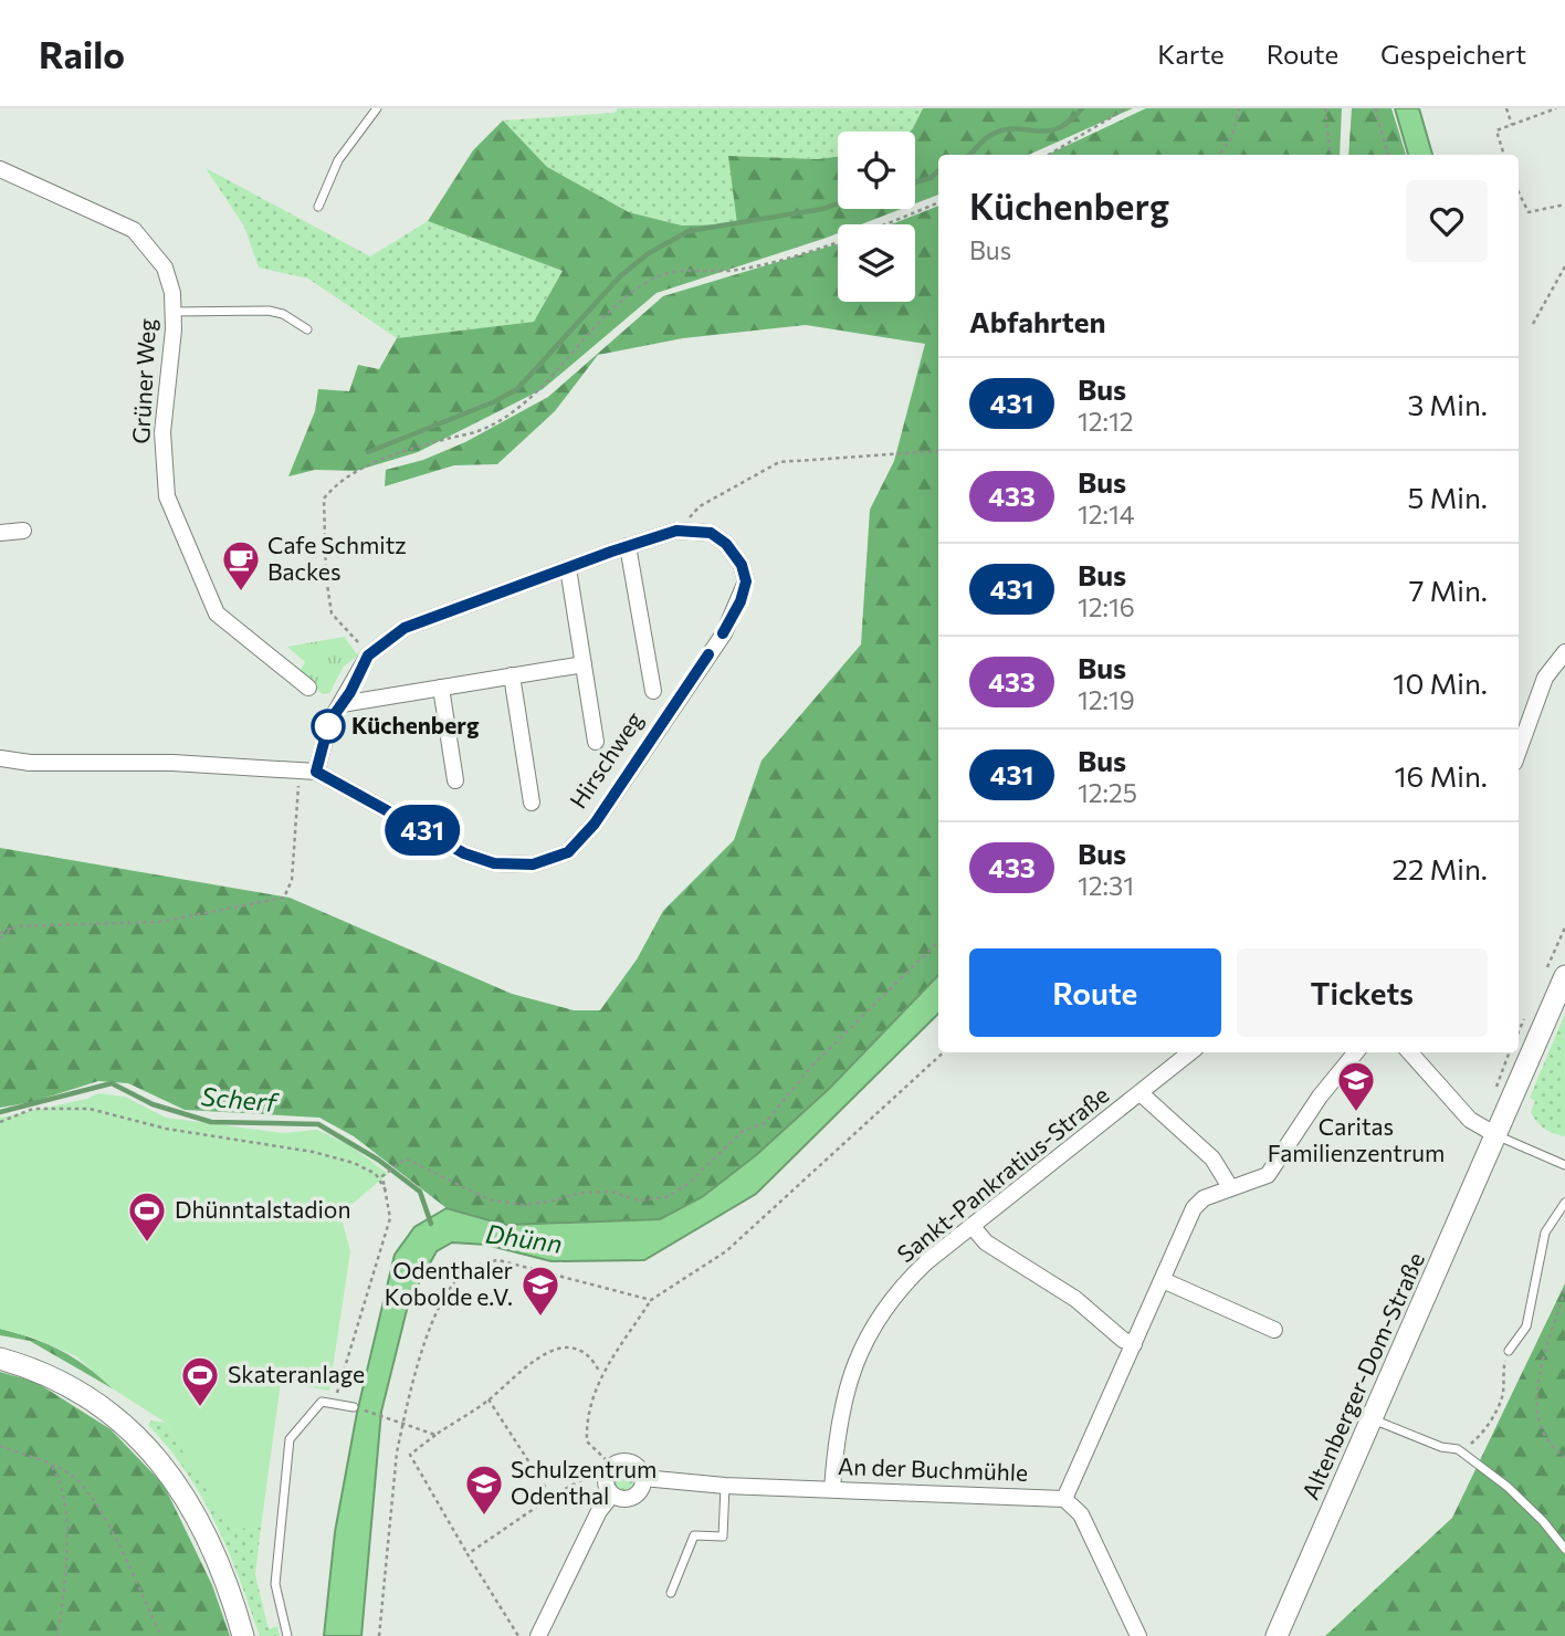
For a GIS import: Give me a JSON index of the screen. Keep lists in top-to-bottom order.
{
  "streets": {
    "main road": ["Altenberger-Dom-Straße"],
    "street": [
      "Grüner Weg",
      "Hirschweg",
      "Sankt-Pankratius-Straße",
      "An der Buchmühle"
    ]
  },
  "crossings": [
    ["Sankt-Pankratius-Straße", "An der Buchmühle"]
  ],
  "water": ["Scherf", "Dhünn"],
  "places": {
    "cafe": ["Cafe Schmitz Backes"],
    "other": ["Küchenberg"],
    "school or university": ["Caritas Familienzentrum", "Odenthaler Kobolde e.V.", "Schulzentrum Odenthal"],
    "sports": ["Dhünntalstadion", "Skateranlage"]
  },
  "lines": ["bus line 431"],
  "page": {
    "header": "Railo",
    "nav": ["Karte", "Route", "Gespeichert"],
    "on_map": "431",
    "heading": [
      ["Küchenberg", "Bus"],
      "Abfahrten"
    ],
    "list": [
      {
        "mark": "431",
        "name": "Bus",
        "note": "12:12",
        "value": "3 Min."
      },
      {
        "mark": "433",
        "name": "Bus",
        "note": "12:14",
        "value": "5 Min."
      },
      {
        "mark": "431",
        "name": "Bus",
        "note": "12:16",
        "value": "7 Min."
      },
      {
        "mark": "433",
        "name": "Bus",
        "note": "12:19",
        "value": "10 Min."
      },
      {
        "mark": "431",
        "name": "Bus",
        "note": "12:25",
        "value": "16 Min."
      },
      {
        "mark": "433",
        "name": "Bus",
        "note": "12:31",
        "value": "22 Min."
      }
    ],
    "buttons": ["Route", "Tickets"]
  }
}
